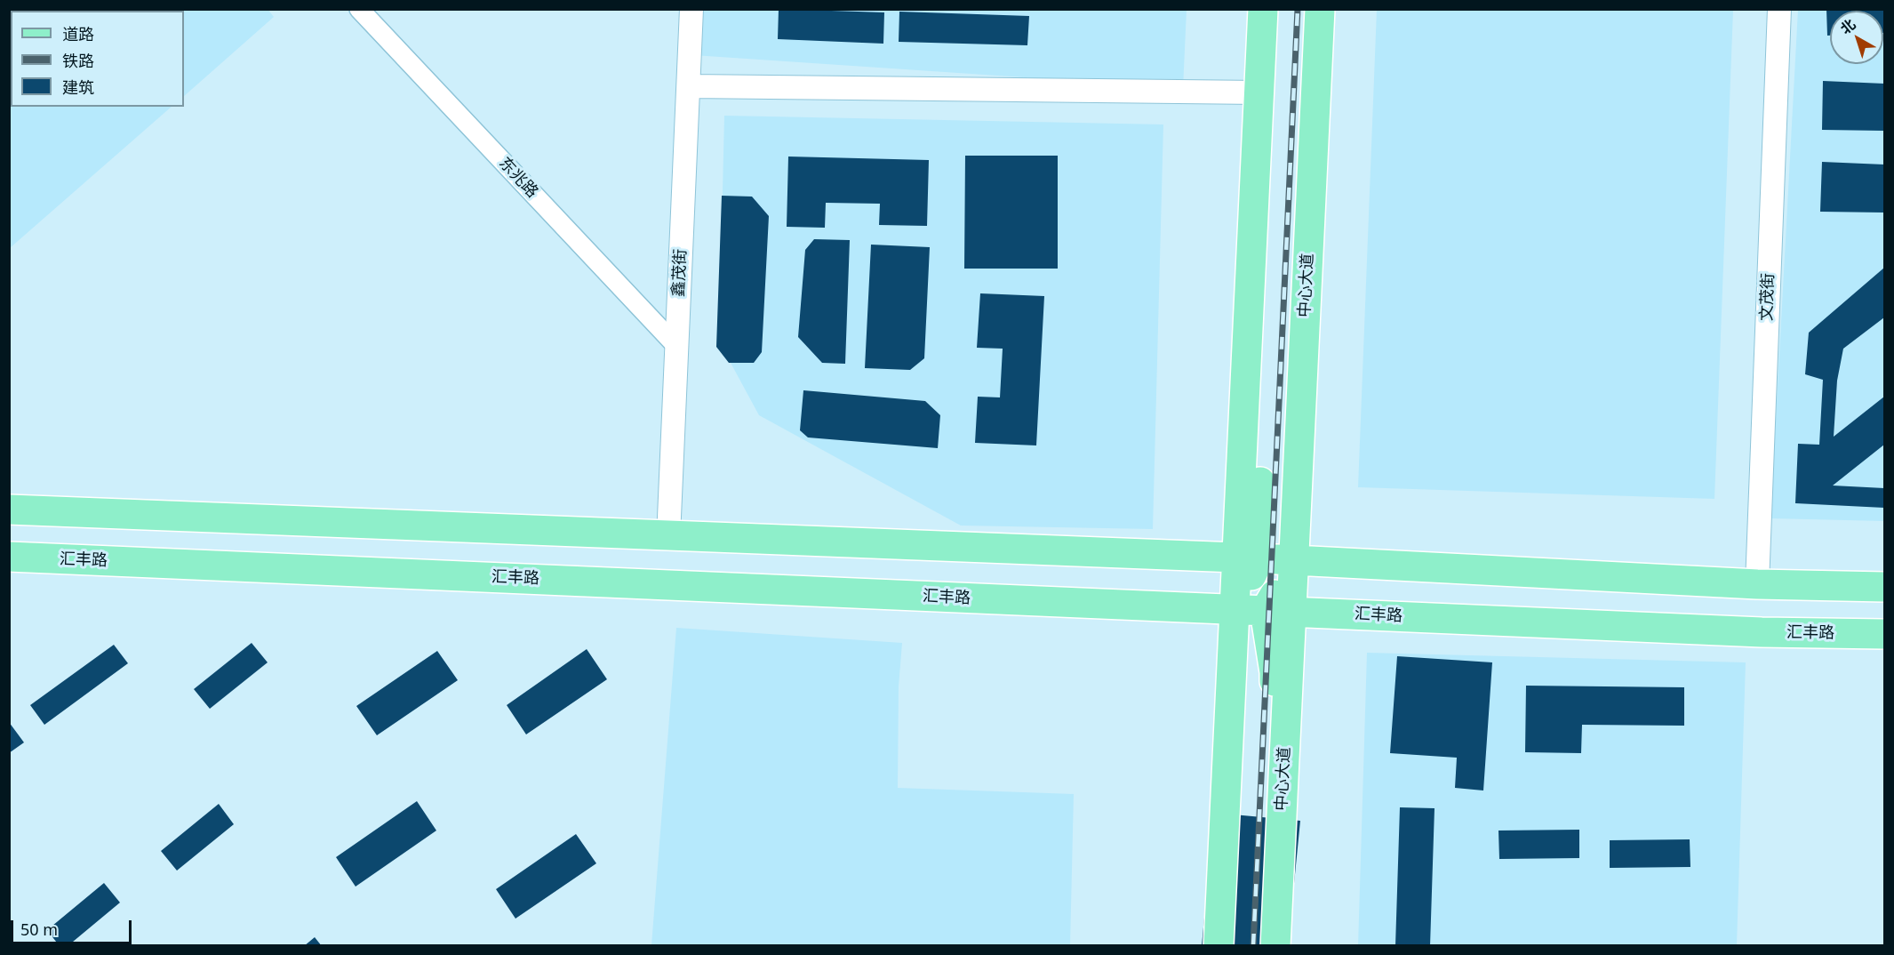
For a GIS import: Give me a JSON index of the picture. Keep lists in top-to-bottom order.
{
  "streets": {
    "main road": ["中心大道", "汇丰路"],
    "street": ["东兆路", "鑫茂街", "文茂街"]
  },
  "crossings": [
    ["东兆路", "鑫茂街"],
    ["中心大道", "汇丰路"]
  ],
  "legend": ["道路", "铁路", "建筑"],
  "scale_bar": "50 m",
  "north": "top left"
}
